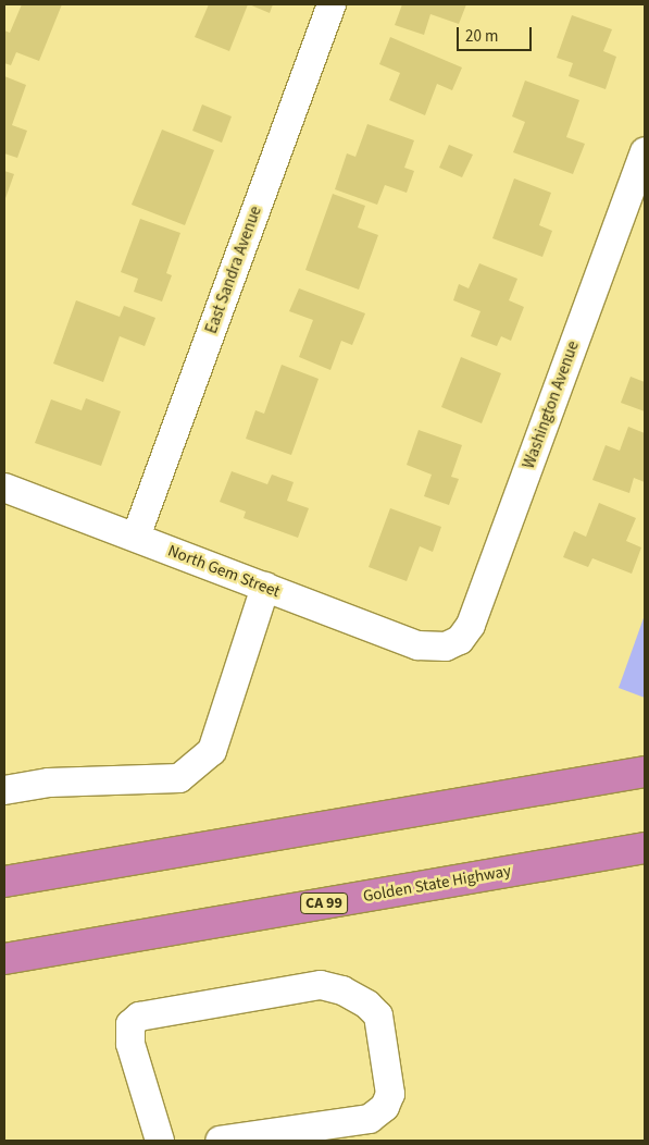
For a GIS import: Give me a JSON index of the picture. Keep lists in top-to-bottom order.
{
  "streets": {
    "highway": ["Golden State Highway", "CA 99"],
    "street": ["East Sandra Avenue", "Washington Avenue", "North Gem Street"]
  },
  "crossings": [
    ["East Sandra Avenue", "North Gem Street"],
    ["Washington Avenue", "North Gem Street"]
  ],
  "scale_bar": "20 m"
}
